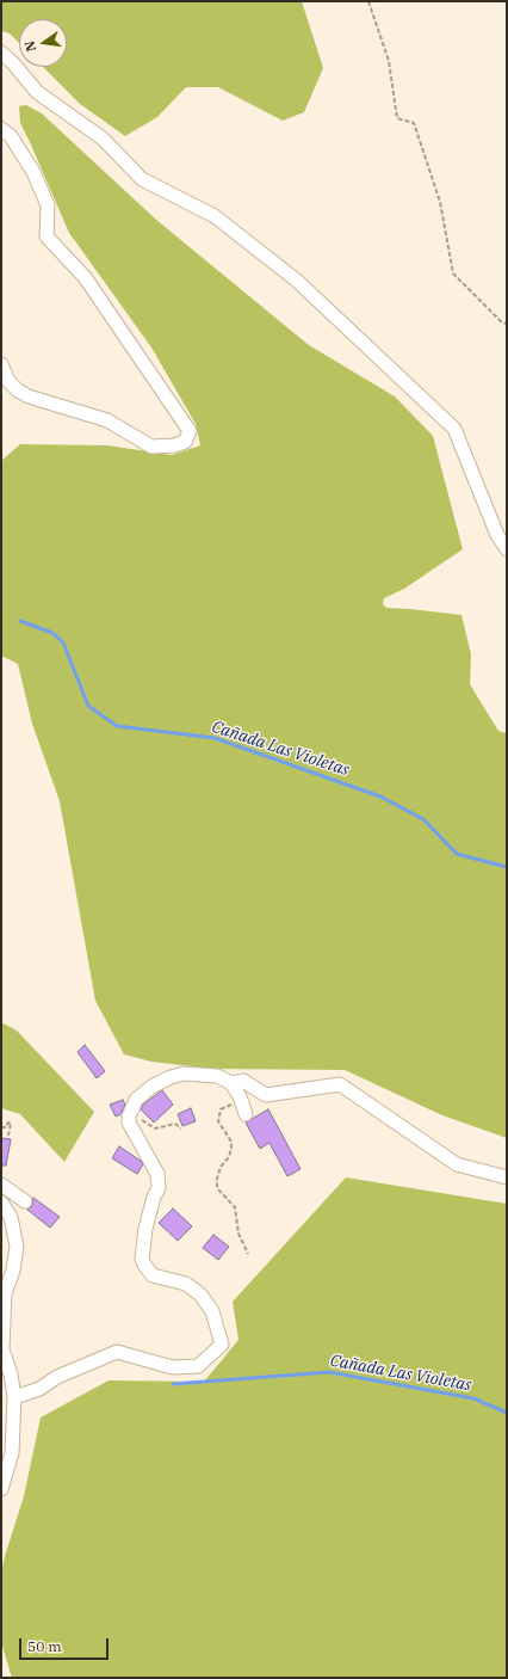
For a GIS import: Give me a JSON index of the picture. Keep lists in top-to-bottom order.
{
  "water": ["Cañada Las Violetas"],
  "scale_bar": "50 m",
  "north": "left"
}
